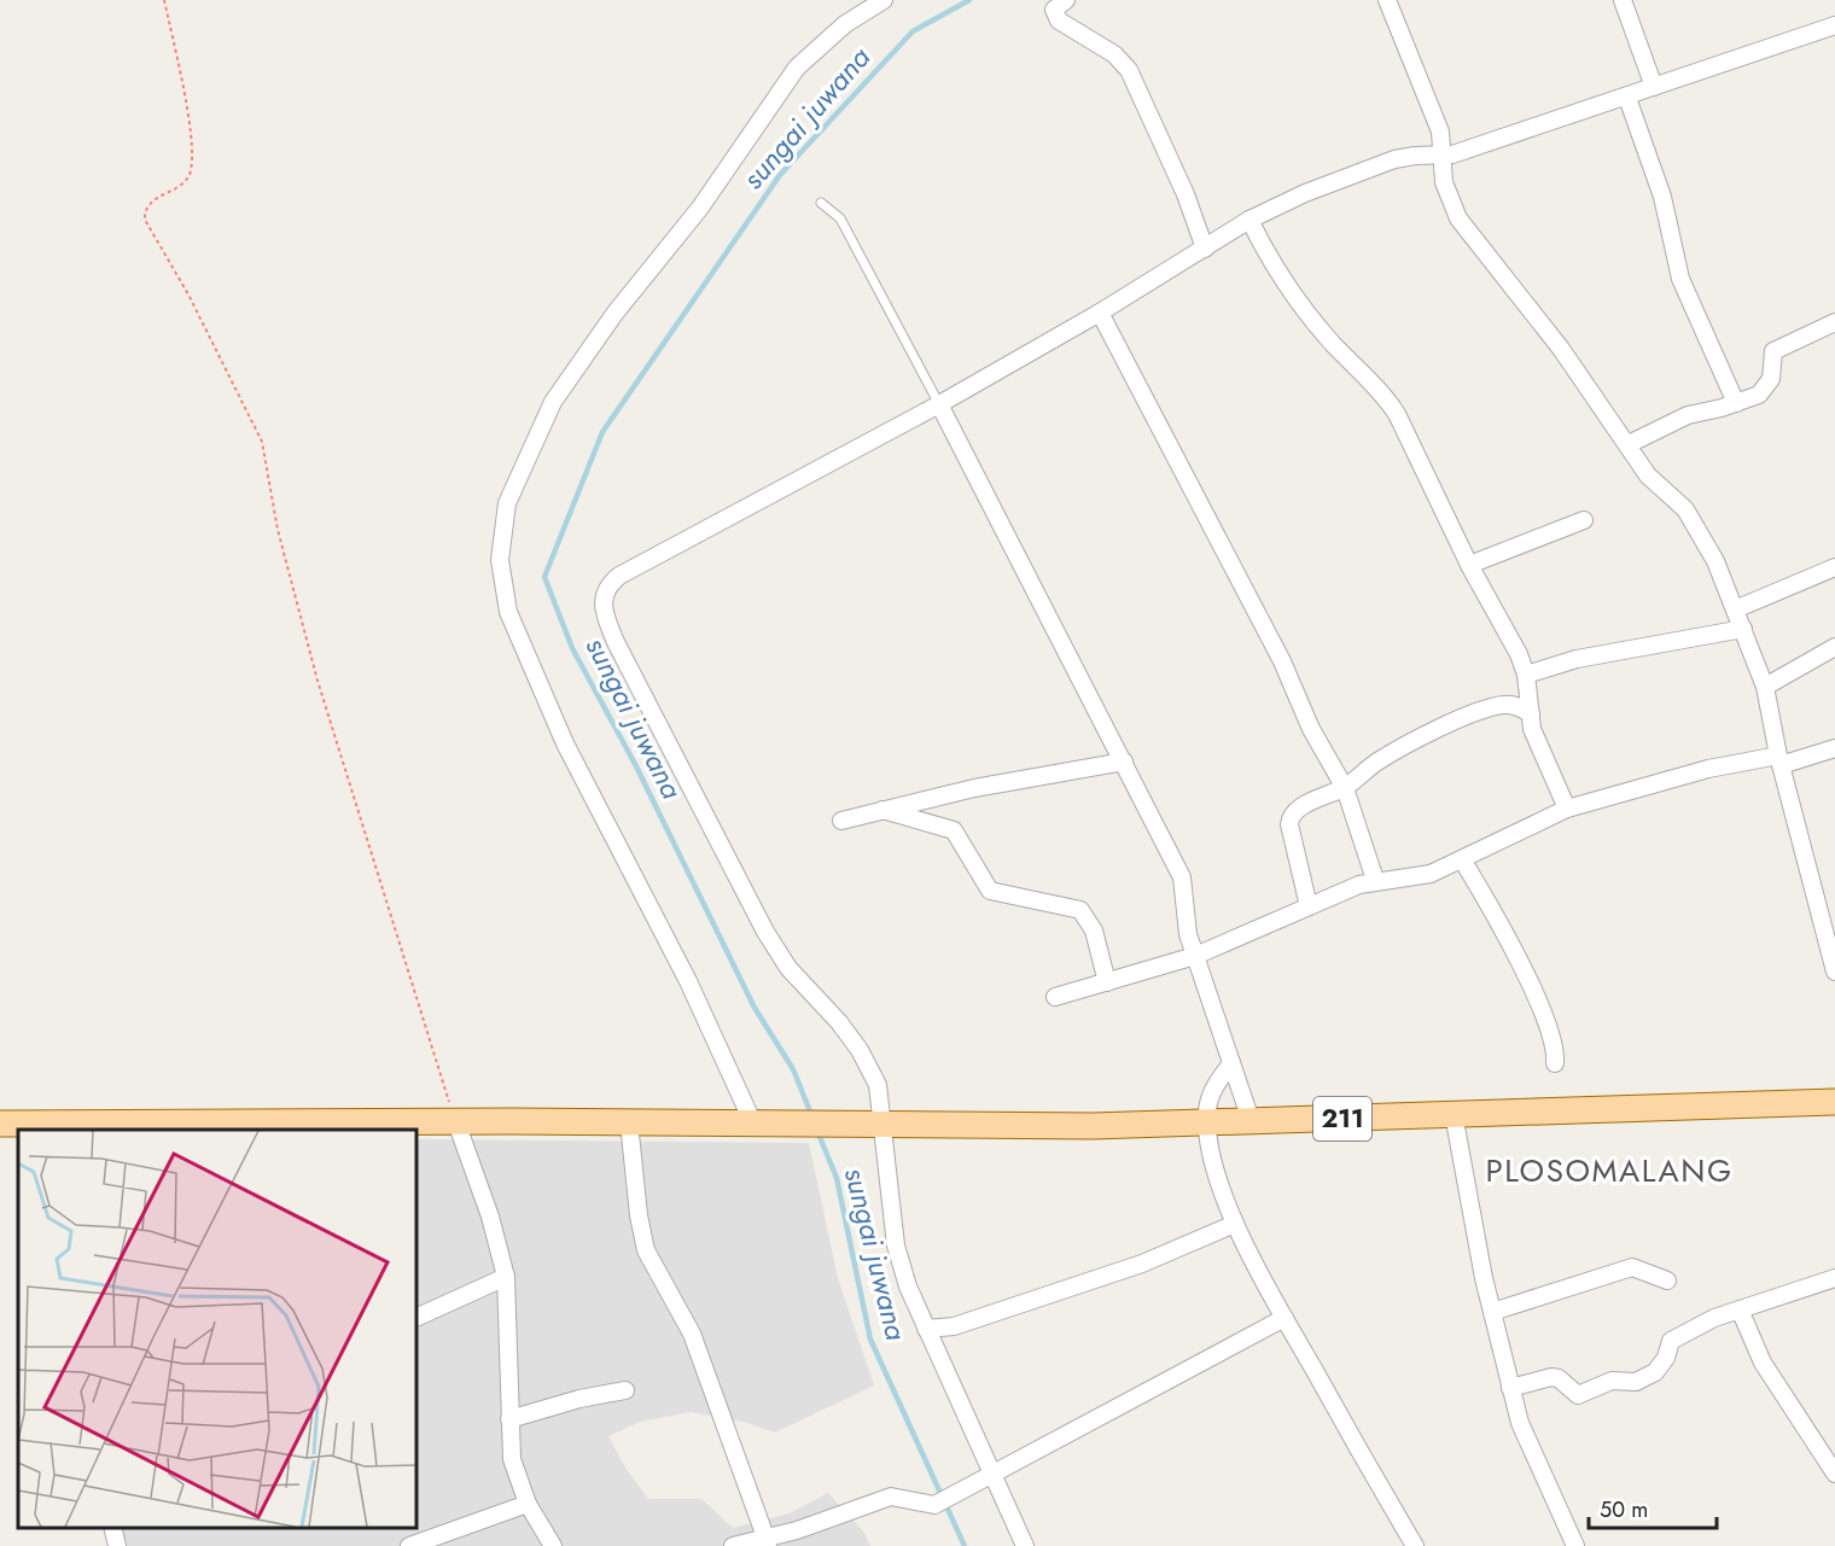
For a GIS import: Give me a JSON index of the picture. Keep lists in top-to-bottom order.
{
  "streets": {
    "main road": ["211"]
  },
  "districts": ["PLOSOMALANG"],
  "water": ["sungai juwana"],
  "scale_bar": "50 m"
}
